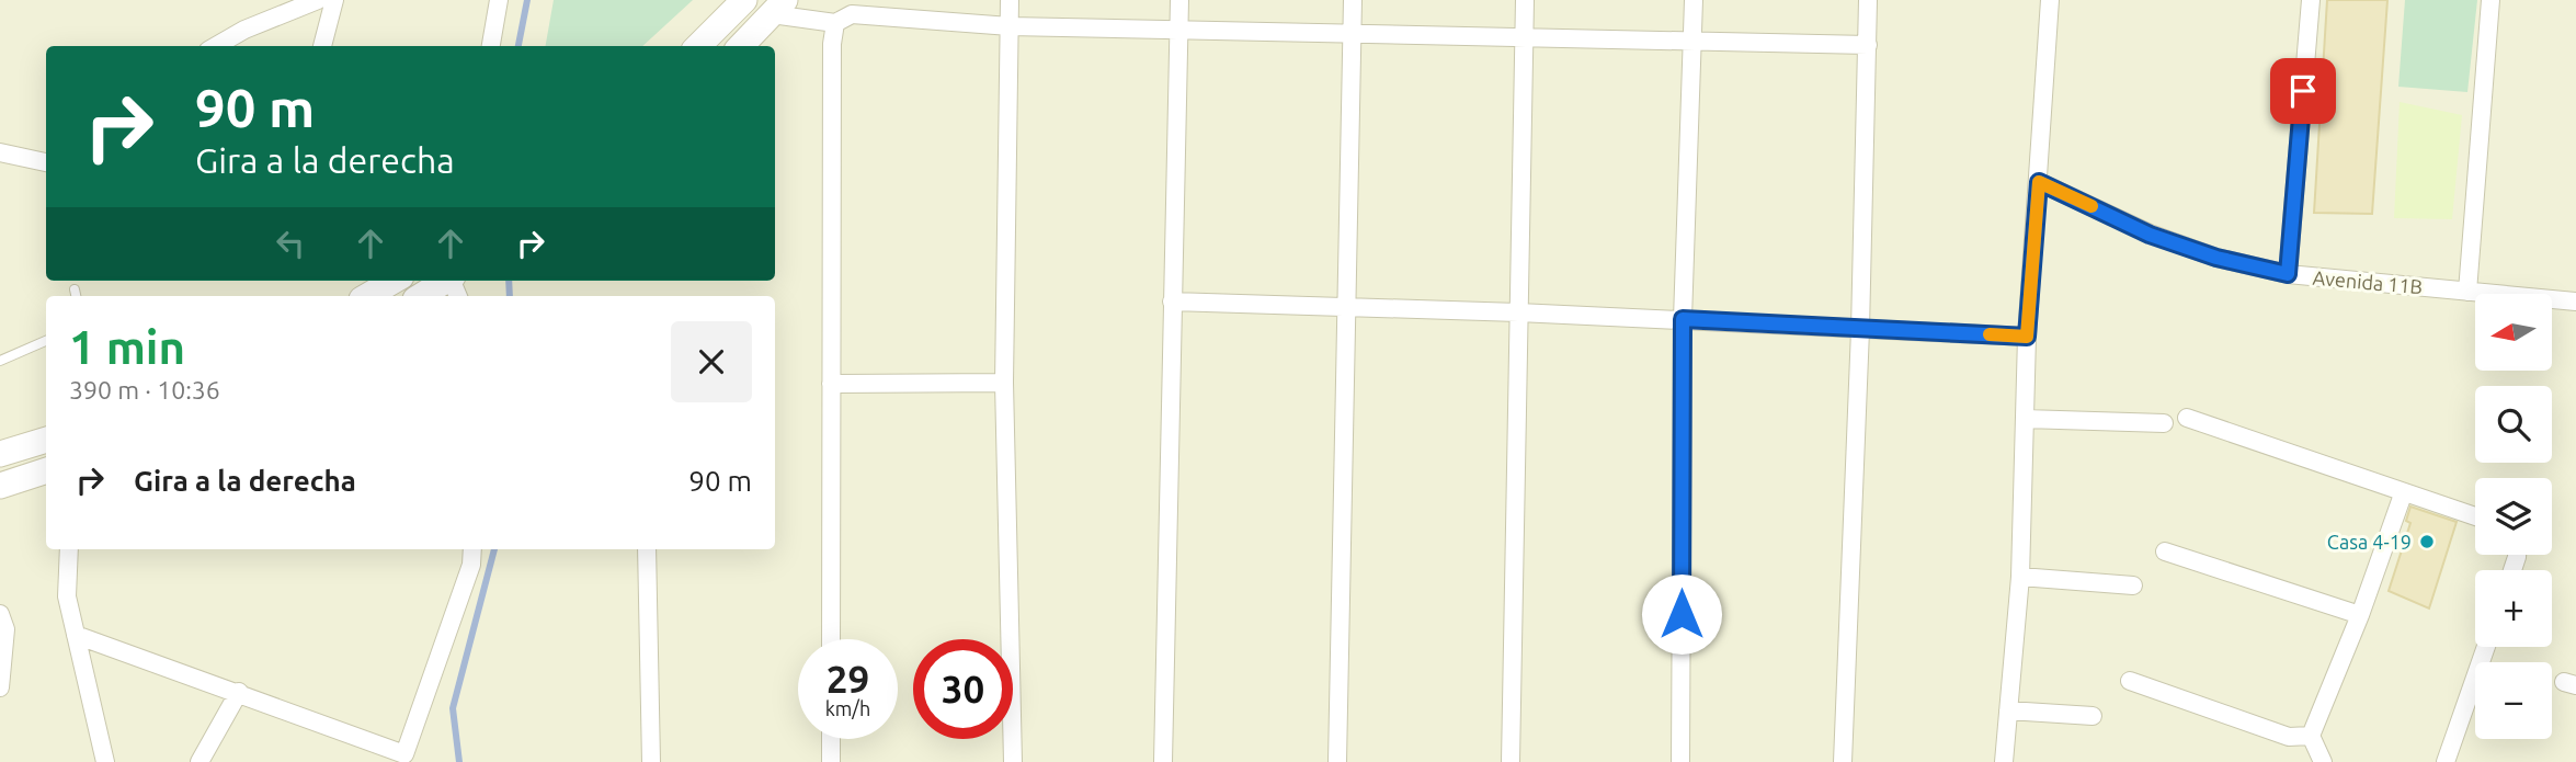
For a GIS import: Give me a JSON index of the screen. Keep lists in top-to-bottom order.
{
  "streets": {
    "street": ["Avenida 11B"]
  },
  "places": ["Casa 4-19"],
  "north": "left",
  "page": {
    "turn": ["90 m", "Gira a la derecha"],
    "map_buttons": ["+", "−"],
    "heading": ["1 min", "390 m · 10:36"],
    "list": [
      {
        "name": "Gira a la derecha",
        "value": "90 m"
      }
    ],
    "speed": "29 km/h",
    "limit": "30"
  }
}
